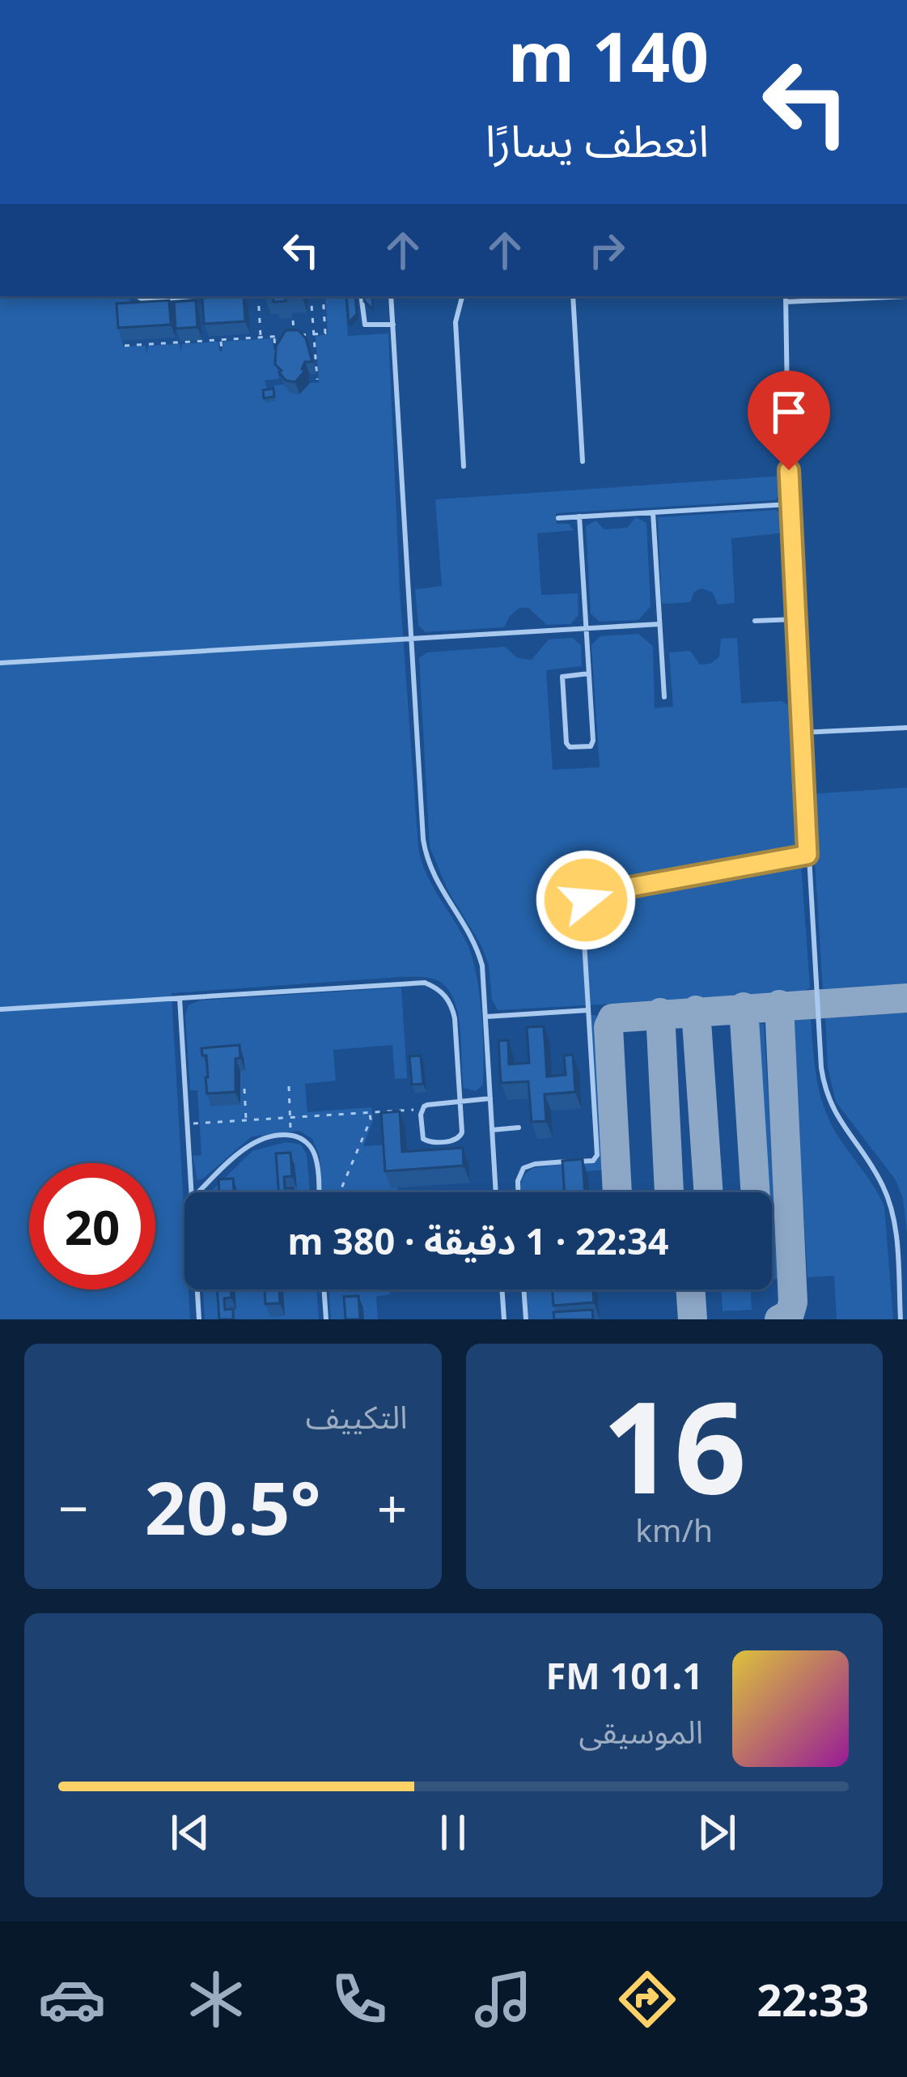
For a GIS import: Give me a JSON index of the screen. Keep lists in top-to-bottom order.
{
  "page": {
    "turn": ["140 m", "انعطف يسارًا"],
    "limit": "20",
    "trip": "22:34 · 1 دقيقة · 380 m",
    "tile": [
      ["16", "km/h"],
      "التكييف"
    ],
    "heat": ["−", "20.5°", "+"],
    "song": ["101.1 FM", "الموسيقى"],
    "tabs": "22:33"
  }
}
